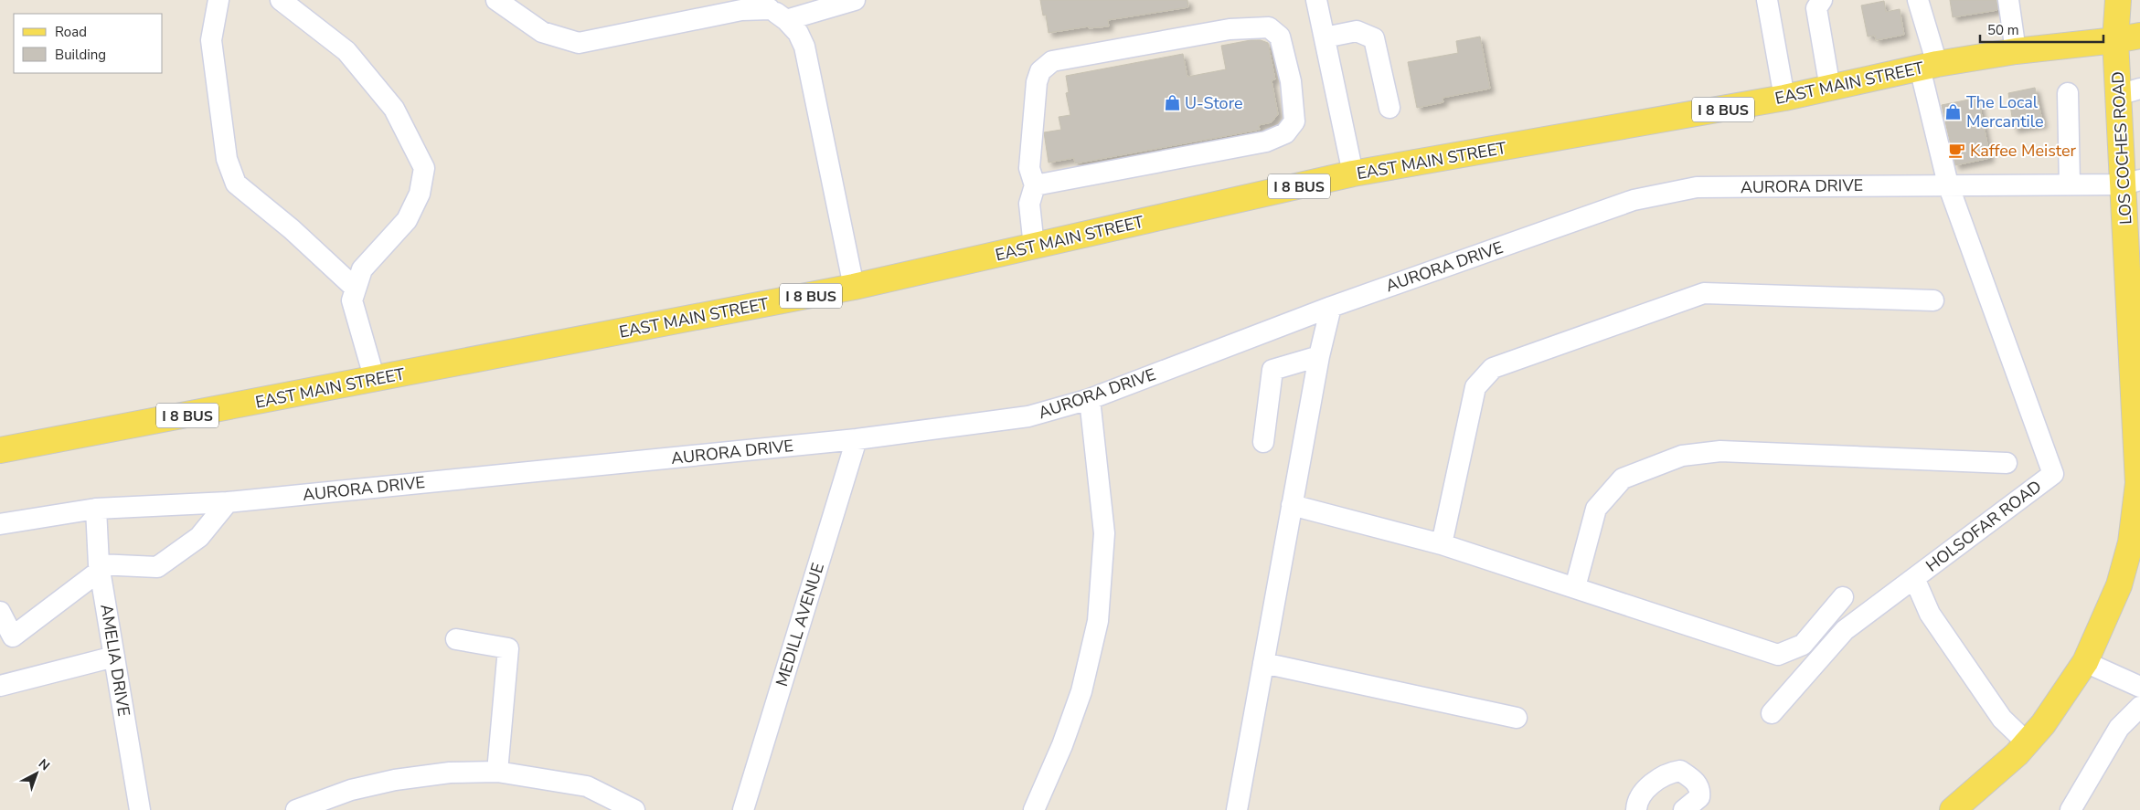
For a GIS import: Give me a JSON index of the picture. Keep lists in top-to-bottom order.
{
  "streets": {
    "main road": ["EAST MAIN STREET", "I 8 BUS", "LOS COCHES ROAD"],
    "street": [
      "AURORA DRIVE",
      "HOLSOFAR ROAD",
      "MEDILL AVENUE",
      "AMELIA DRIVE"
    ]
  },
  "crossings": [
    ["EAST MAIN STREET", "LOS COCHES ROAD"],
    ["LOS COCHES ROAD", "AURORA DRIVE"],
    ["AURORA DRIVE", "HOLSOFAR ROAD"],
    ["AURORA DRIVE", "MEDILL AVENUE"],
    ["AURORA DRIVE", "AMELIA DRIVE"]
  ],
  "places": {
    "shop": ["U-Store", "The Local Mercantile"],
    "cafe": ["Kaffee Meister"]
  },
  "legend": ["Road", "Building"],
  "scale_bar": "50 m",
  "north": "top right"
}
